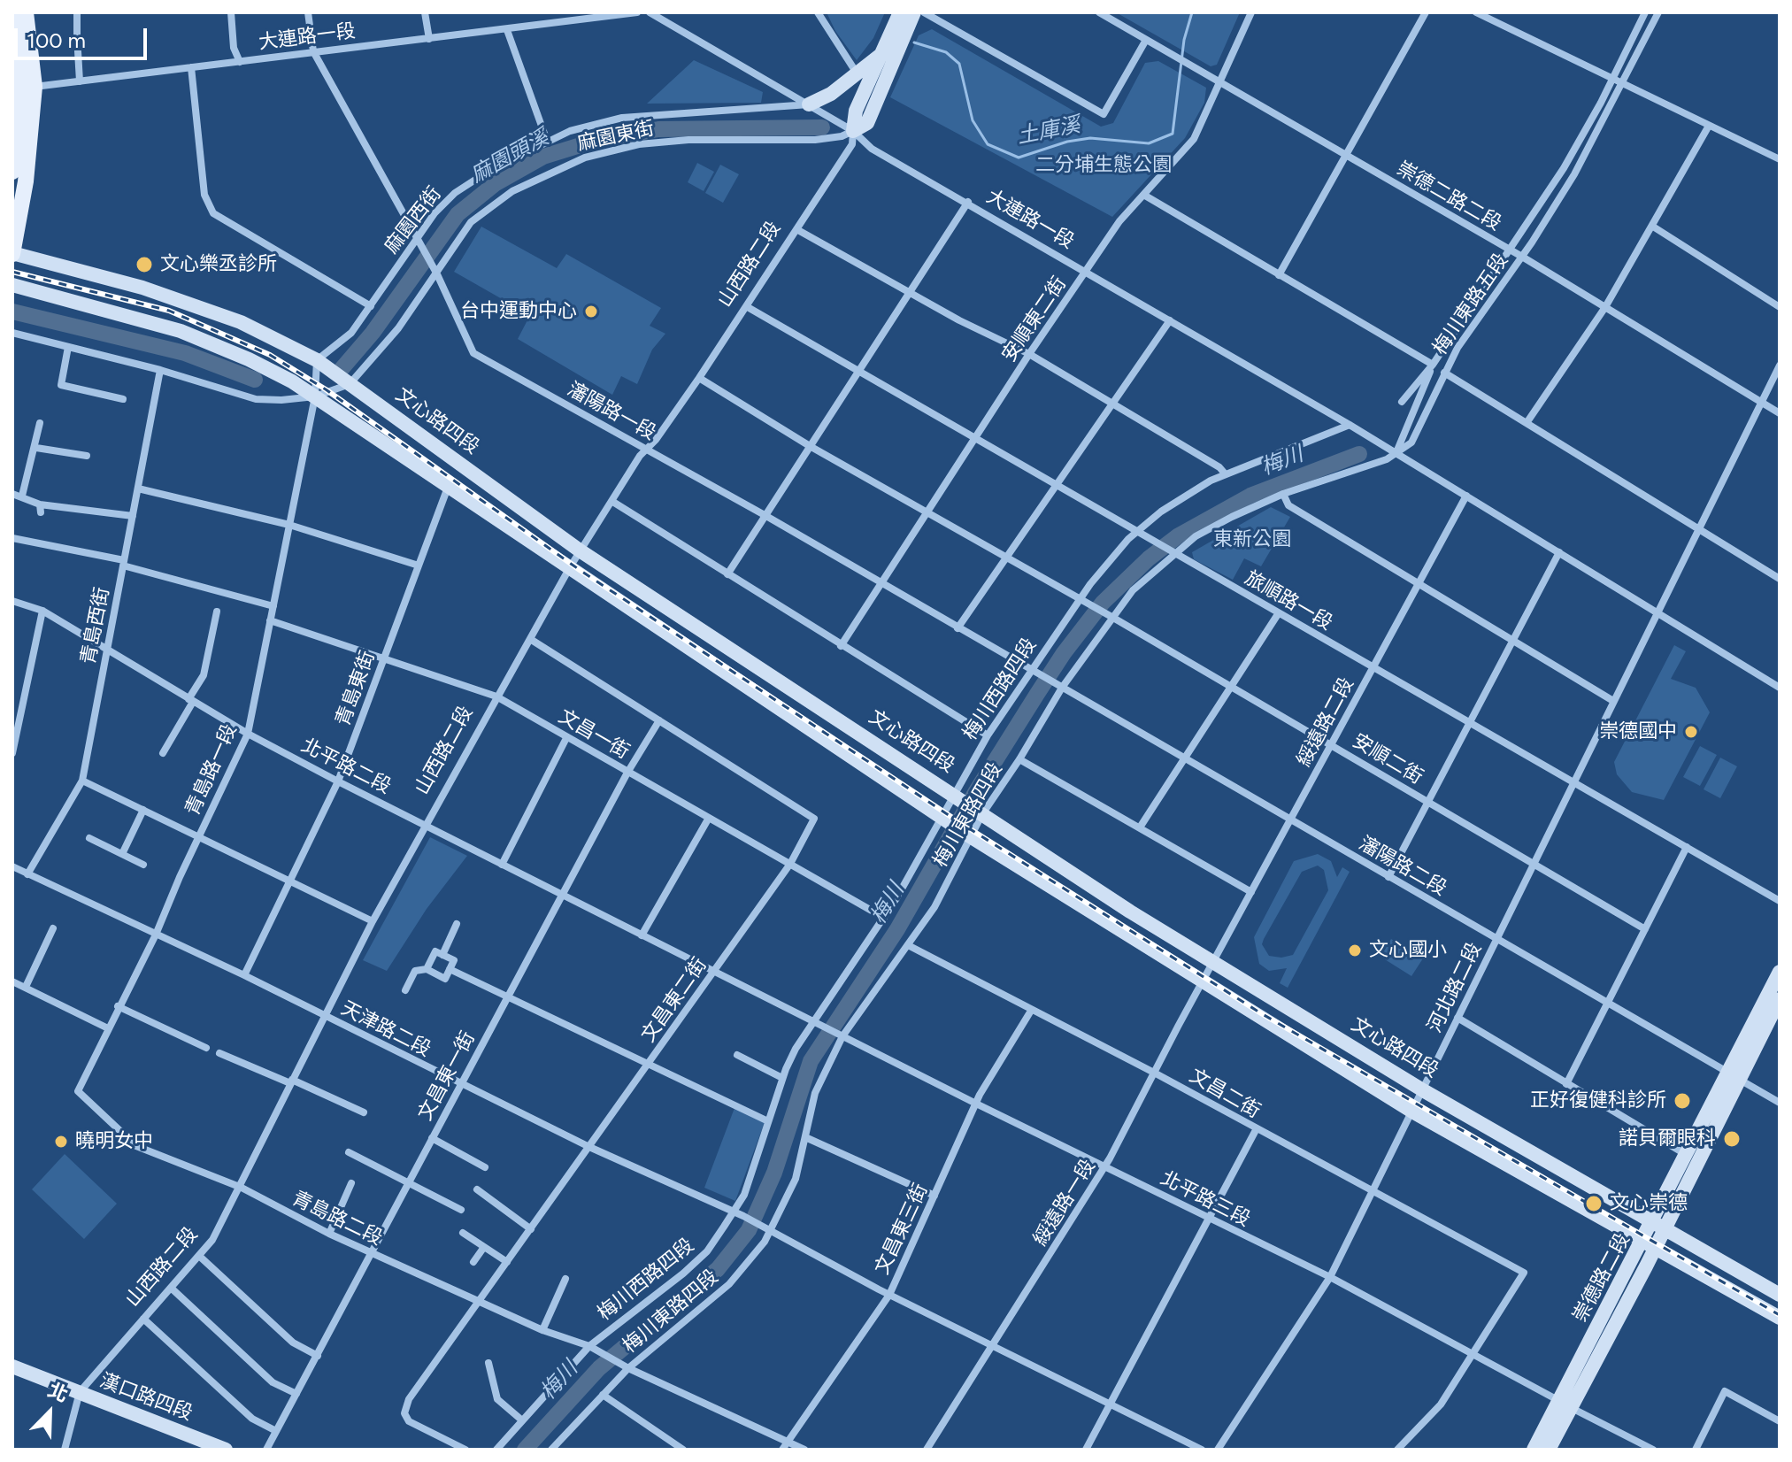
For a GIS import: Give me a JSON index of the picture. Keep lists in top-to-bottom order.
{
  "streets": {
    "main road": [
      "山西路二段",
      "文心路四段",
      "崇德路二段",
      "漢口路四段"
    ],
    "street": [
      "大連路一段",
      "麻園東街",
      "崇德二路二段",
      "麻園西街",
      "梅川東路五段",
      "安順東二街",
      "瀋陽路一段",
      "旅順路一段",
      "青島西街",
      "青島東街",
      "梅川西路四段",
      "綏遠路二段",
      "文昌一街",
      "安順二街",
      "北平路二段",
      "青島路一段",
      "梅川東路四段",
      "瀋陽路二段",
      "河北路二段",
      "文昌東二街",
      "天津路二段",
      "文昌東一街",
      "文昌二街",
      "北平路三段",
      "綏遠路一段",
      "青島路二段",
      "文昌東三街"
    ]
  },
  "crossings": [
    ["大連路一段", "麻園東街"],
    ["大連路一段", "麻園西街"],
    ["大連路一段", "山西路二段"],
    ["大連路一段", "梅川東路五段"],
    ["大連路一段", "安順東二街"],
    ["大連路一段", "瀋陽路一段"],
    ["大連路一段", "梅川西路四段"],
    ["大連路一段", "綏遠路二段"],
    ["大連路一段", "梅川東路四段"],
    ["大連路一段", "河北路二段"],
    ["麻園東街", "山西路二段"],
    ["麻園東街", "瀋陽路一段"],
    ["麻園東街", "文心路四段"],
    ["麻園東街", "青島西街"],
    ["麻園東街", "青島路一段"],
    ["崇德二路二段", "梅川東路五段"],
    ["崇德二路二段", "安順東二街"],
    ["崇德二路二段", "河北路二段"],
    ["麻園西街", "瀋陽路一段"],
    ["麻園西街", "文心路四段"],
    ["山西路二段", "瀋陽路一段"],
    ["山西路二段", "文心路四段"],
    ["山西路二段", "旅順路一段"],
    ["山西路二段", "文昌一街"],
    ["山西路二段", "安順二街"],
    ["山西路二段", "北平路二段"],
    ["山西路二段", "文昌東二街"],
    ["山西路二段", "天津路二段"],
    ["山西路二段", "青島路二段"],
    ["山西路二段", "漢口路四段"],
    ["梅川東路五段", "梅川東路四段"],
    ["安順東二街", "瀋陽路一段"],
    ["安順東二街", "旅順路一段"],
    ["安順東二街", "安順二街"],
    ["瀋陽路一段", "梅川西路四段"],
    ["瀋陽路一段", "梅川東路四段"],
    ["瀋陽路一段", "瀋陽路二段"],
    ["文心路四段", "梅川西路四段"],
    ["文心路四段", "綏遠路二段"],
    ["文心路四段", "梅川東路四段"],
    ["文心路四段", "河北路二段"],
    ["文心路四段", "綏遠路一段"],
    ["文心路四段", "崇德路二段"],
    ["旅順路一段", "梅川西路四段"],
    ["旅順路一段", "綏遠路二段"],
    ["旅順路一段", "梅川東路四段"],
    ["旅順路一段", "河北路二段"],
    ["青島西街", "北平路二段"],
    ["青島西街", "天津路二段"],
    ["青島東街", "文昌一街"],
    ["青島東街", "北平路二段"],
    ["青島東街", "天津路二段"],
    ["梅川西路四段", "文昌一街"],
    ["梅川西路四段", "安順二街"],
    ["梅川西路四段", "北平路二段"],
    ["梅川西路四段", "天津路二段"],
    ["梅川西路四段", "青島路二段"],
    ["綏遠路二段", "安順二街"],
    ["綏遠路二段", "瀋陽路二段"],
    ["綏遠路二段", "綏遠路一段"],
    ["文昌一街", "青島路一段"],
    ["文昌一街", "文昌東二街"],
    ["文昌一街", "文昌東一街"],
    ["安順二街", "梅川東路四段"],
    ["安順二街", "河北路二段"],
    ["北平路二段", "青島路一段"],
    ["北平路二段", "梅川東路四段"],
    ["北平路二段", "文昌東二街"],
    ["北平路二段", "文昌東一街"],
    ["北平路二段", "北平路三段"],
    ["青島路一段", "天津路二段"],
    ["青島路一段", "青島路二段"],
    ["梅川東路四段", "瀋陽路二段"],
    ["梅川東路四段", "天津路二段"],
    ["梅川東路四段", "文昌二街"],
    ["梅川東路四段", "北平路三段"],
    ["梅川東路四段", "青島路二段"],
    ["瀋陽路二段", "河北路二段"],
    ["瀋陽路二段", "崇德路二段"],
    ["河北路二段", "文昌二街"],
    ["河北路二段", "北平路三段"],
    ["文昌東二街", "天津路二段"],
    ["文昌東二街", "文昌東一街"],
    ["文昌東二街", "青島路二段"],
    ["天津路二段", "文昌東一街"],
    ["天津路二段", "綏遠路一段"],
    ["天津路二段", "文昌東三街"],
    ["文昌東一街", "青島路二段"],
    ["文昌二街", "北平路三段"],
    ["文昌二街", "綏遠路一段"],
    ["文昌二街", "文昌東三街"],
    ["北平路三段", "綏遠路一段"],
    ["北平路三段", "文昌東三街"],
    ["北平路三段", "崇德路二段"],
    ["青島路二段", "文昌東三街"]
  ],
  "water": ["土庫溪", "麻園頭溪", "梅川"],
  "parks": ["二分埔生態公園", "東新公園"],
  "places": [
    "文心樂丞診所",
    "台中運動中心",
    "崇德國中",
    "文心國小",
    "正好復健科診所",
    "諾貝爾眼科",
    "曉明女中",
    "文心崇德"
  ],
  "scale_bar": "100 m",
  "north": "top right"
}
